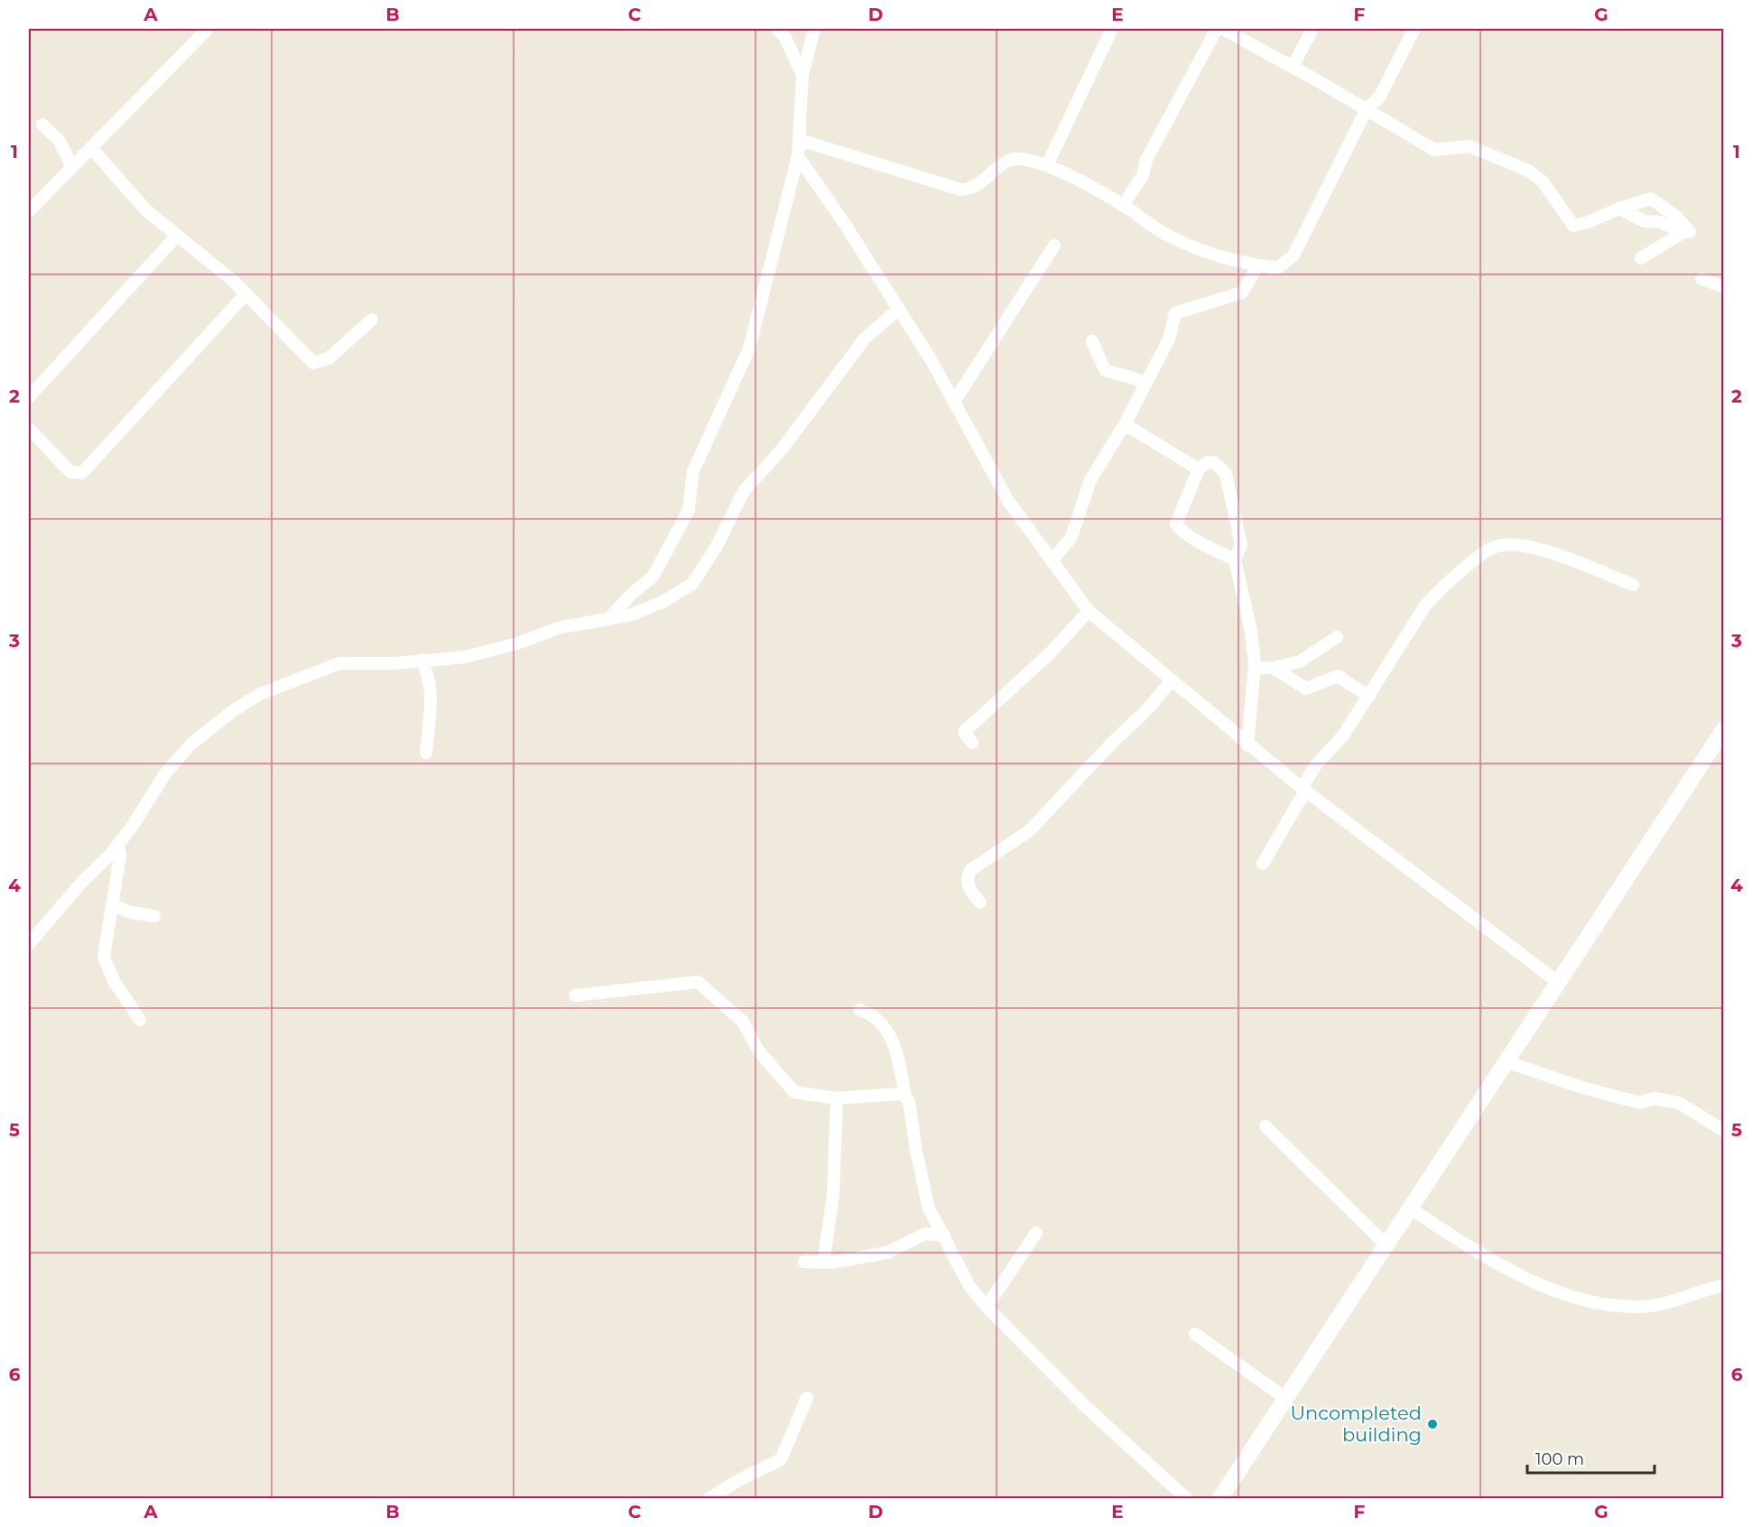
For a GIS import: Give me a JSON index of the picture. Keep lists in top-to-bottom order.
{
  "places": ["Uncompleted building"],
  "scale_bar": "100 m",
  "grid": {
    "columns": [
      "A",
      "B",
      "C",
      "D",
      "E",
      "F",
      "G"
    ],
    "rows": [
      "1",
      "2",
      "3",
      "4",
      "5",
      "6"
    ]
  }
}
